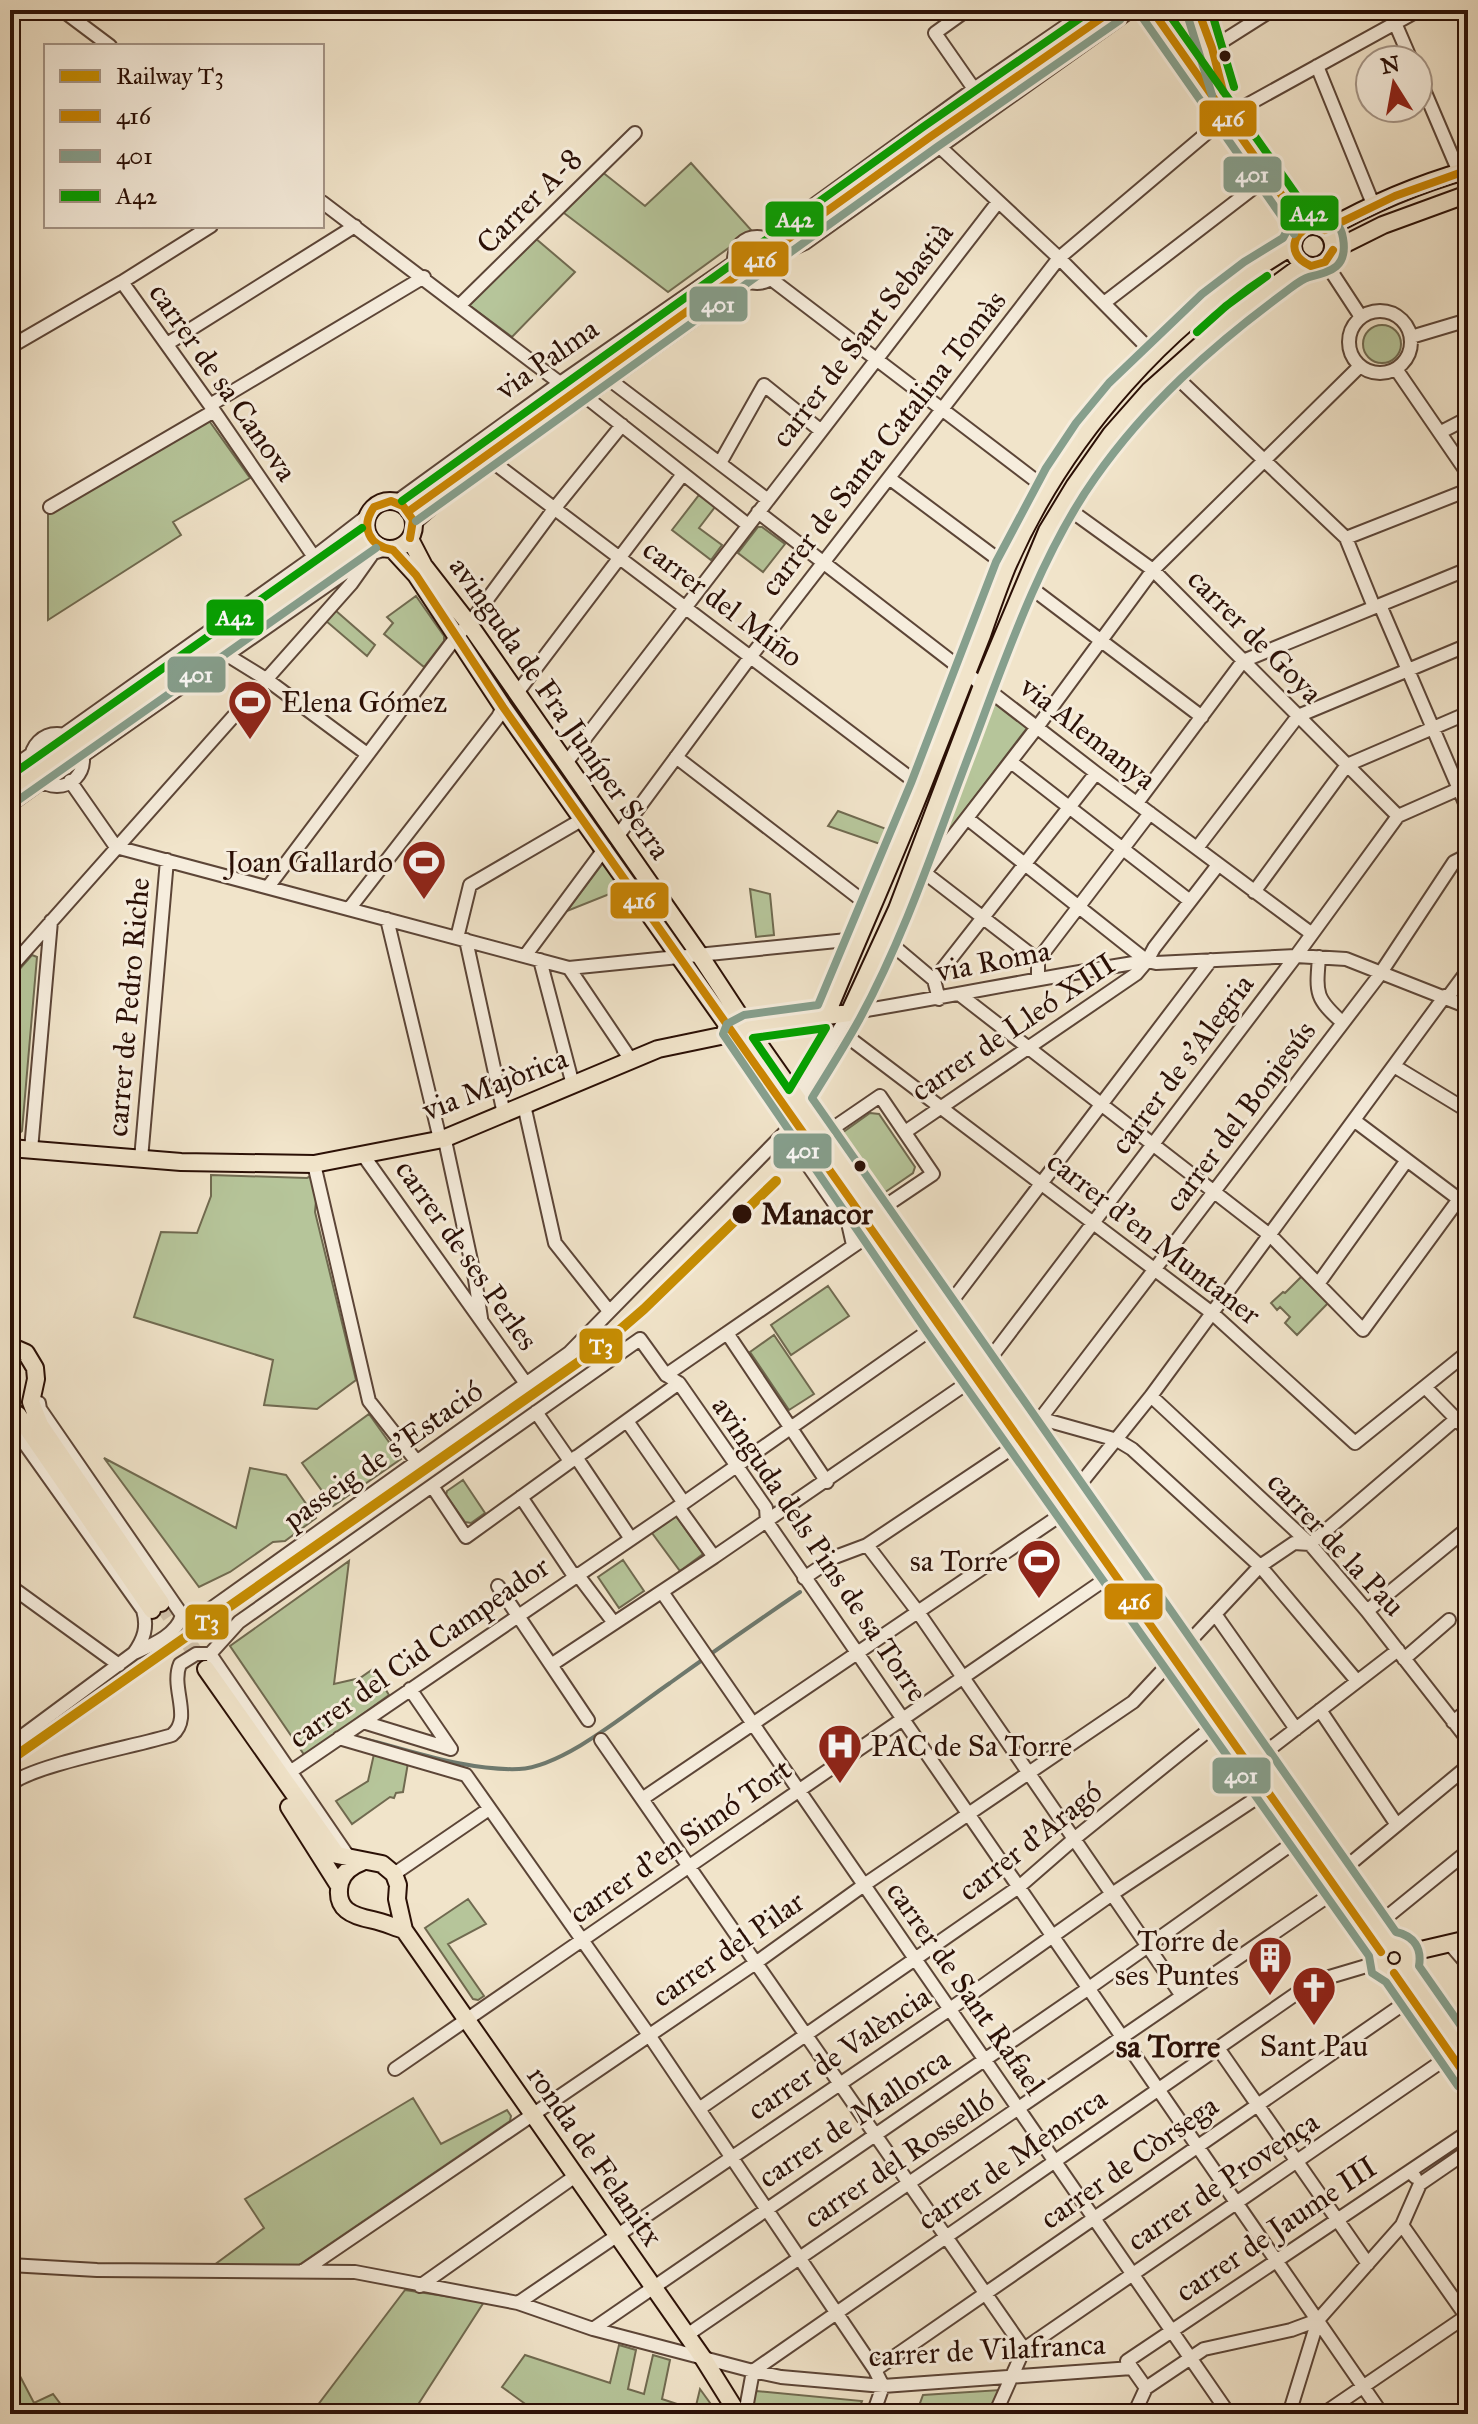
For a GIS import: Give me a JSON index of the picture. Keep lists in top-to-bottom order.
{
  "streets": {
    "main road": ["avinguda de Fra Juníper Serra", "via Majòrica", "ronda de Felanitx"],
    "street": [
      "Carrer A-8",
      "carrer de Sant Sebastià",
      "via Palma",
      "carrer de sa Canova",
      "carrer de Santa Catalina Tomàs",
      "carrer del Miño",
      "carrer de Goya",
      "via Alemanya",
      "via Roma",
      "carrer de Pedro Riche",
      "carrer de Lleó XIII",
      "carrer de s'Alegria",
      "carrer del Bonjesús",
      "carrer d'en Muntaner",
      "carrer de ses Perles",
      "passeig de s'Estació",
      "carrer de la Pau",
      "avinguda dels Pins de sa Torre",
      "carrer del Cid Campeador",
      "carrer d'en Simó Tort",
      "carrer d'Aragó",
      "carrer del Pilar",
      "carrer de Sant Rafael",
      "carrer de València",
      "carrer de Mallorca",
      "carrer del Rosselló",
      "carrer de Menorca",
      "carrer de Còrsega",
      "carrer de Provença",
      "carrer de Jaume III",
      "carrer de Vilafranca"
    ]
  },
  "crossings": [
    ["carrer de Sant Sebastià", "via Alemanya"],
    ["via Palma", "carrer del Miño"],
    ["via Palma", "avinguda de Fra Juníper Serra"],
    ["carrer de Santa Catalina Tomàs", "carrer del Miño"],
    ["carrer de Santa Catalina Tomàs", "avinguda de Fra Juníper Serra"],
    ["carrer de Santa Catalina Tomàs", "via Alemanya"],
    ["carrer de Goya", "carrer de s'Alegria"],
    ["avinguda de Fra Juníper Serra", "via Majòrica"],
    ["via Alemanya", "carrer de Lleó XIII"],
    ["via Alemanya", "carrer de s'Alegria"],
    ["via Roma", "carrer de Lleó XIII"],
    ["via Roma", "carrer de s'Alegria"],
    ["via Roma", "via Majòrica"],
    ["via Roma", "carrer del Bonjesús"],
    ["via Roma", "passeig de s'Estació"],
    ["carrer de Pedro Riche", "via Majòrica"],
    ["carrer de Lleó XIII", "carrer d'en Muntaner"],
    ["carrer de s'Alegria", "carrer d'en Muntaner"],
    ["carrer de s'Alegria", "avinguda dels Pins de sa Torre"],
    ["carrer de s'Alegria", "carrer de Sant Rafael"],
    ["via Majòrica", "carrer de ses Perles"],
    ["via Majòrica", "passeig de s'Estació"],
    ["carrer del Bonjesús", "carrer d'en Muntaner"],
    ["carrer del Bonjesús", "avinguda dels Pins de sa Torre"],
    ["carrer d'en Muntaner", "passeig de s'Estació"],
    ["carrer de ses Perles", "passeig de s'Estació"],
    ["carrer de la Pau", "carrer del Pilar"],
    ["avinguda dels Pins de sa Torre", "carrer del Cid Campeador"],
    ["avinguda dels Pins de sa Torre", "carrer d'en Simó Tort"],
    ["avinguda dels Pins de sa Torre", "carrer d'Aragó"],
    ["avinguda dels Pins de sa Torre", "carrer del Pilar"],
    ["avinguda dels Pins de sa Torre", "carrer de València"],
    ["avinguda dels Pins de sa Torre", "carrer de Mallorca"],
    ["avinguda dels Pins de sa Torre", "carrer del Rosselló"],
    ["avinguda dels Pins de sa Torre", "carrer de Menorca"],
    ["avinguda dels Pins de sa Torre", "carrer de Còrsega"],
    ["avinguda dels Pins de sa Torre", "carrer de Provença"],
    ["avinguda dels Pins de sa Torre", "carrer de Jaume III"],
    ["carrer d'en Simó Tort", "carrer de Sant Rafael"],
    ["carrer d'en Simó Tort", "ronda de Felanitx"],
    ["carrer d'Aragó", "carrer de Sant Rafael"],
    ["carrer del Pilar", "carrer de Sant Rafael"],
    ["carrer del Pilar", "ronda de Felanitx"],
    ["carrer del Pilar", "carrer de Vilafranca"],
    ["carrer de Sant Rafael", "carrer de València"],
    ["carrer de Sant Rafael", "carrer de Mallorca"],
    ["carrer de Sant Rafael", "carrer del Rosselló"],
    ["carrer de Sant Rafael", "carrer de Menorca"],
    ["carrer de Sant Rafael", "carrer de Còrsega"],
    ["carrer de Sant Rafael", "carrer de Provença"],
    ["carrer de Sant Rafael", "carrer de Jaume III"],
    ["carrer de València", "ronda de Felanitx"],
    ["carrer de València", "carrer de Vilafranca"],
    ["carrer de Mallorca", "ronda de Felanitx"],
    ["carrer de Mallorca", "carrer de Vilafranca"],
    ["ronda de Felanitx", "carrer del Rosselló"],
    ["ronda de Felanitx", "carrer de Vilafranca"],
    ["carrer de Menorca", "carrer de Vilafranca"],
    ["carrer de Jaume III", "carrer de Vilafranca"]
  ],
  "districts": ["sa Torre"],
  "places": {
    "sports": ["Elena Gómez", "Joan Gallardo", "sa Torre"],
    "other": ["Manacor"],
    "hospital": ["PAC de Sa Torre"],
    "building": ["Torre de ses Puntes"],
    "church": ["Sant Pau"]
  },
  "lines": [
    "transit line 416",
    "transit line A42",
    "transit line 401",
    "rail line T3"
  ],
  "legend": [
    "Railway T3",
    "416",
    "401",
    "A42"
  ],
  "north": "top"
}
